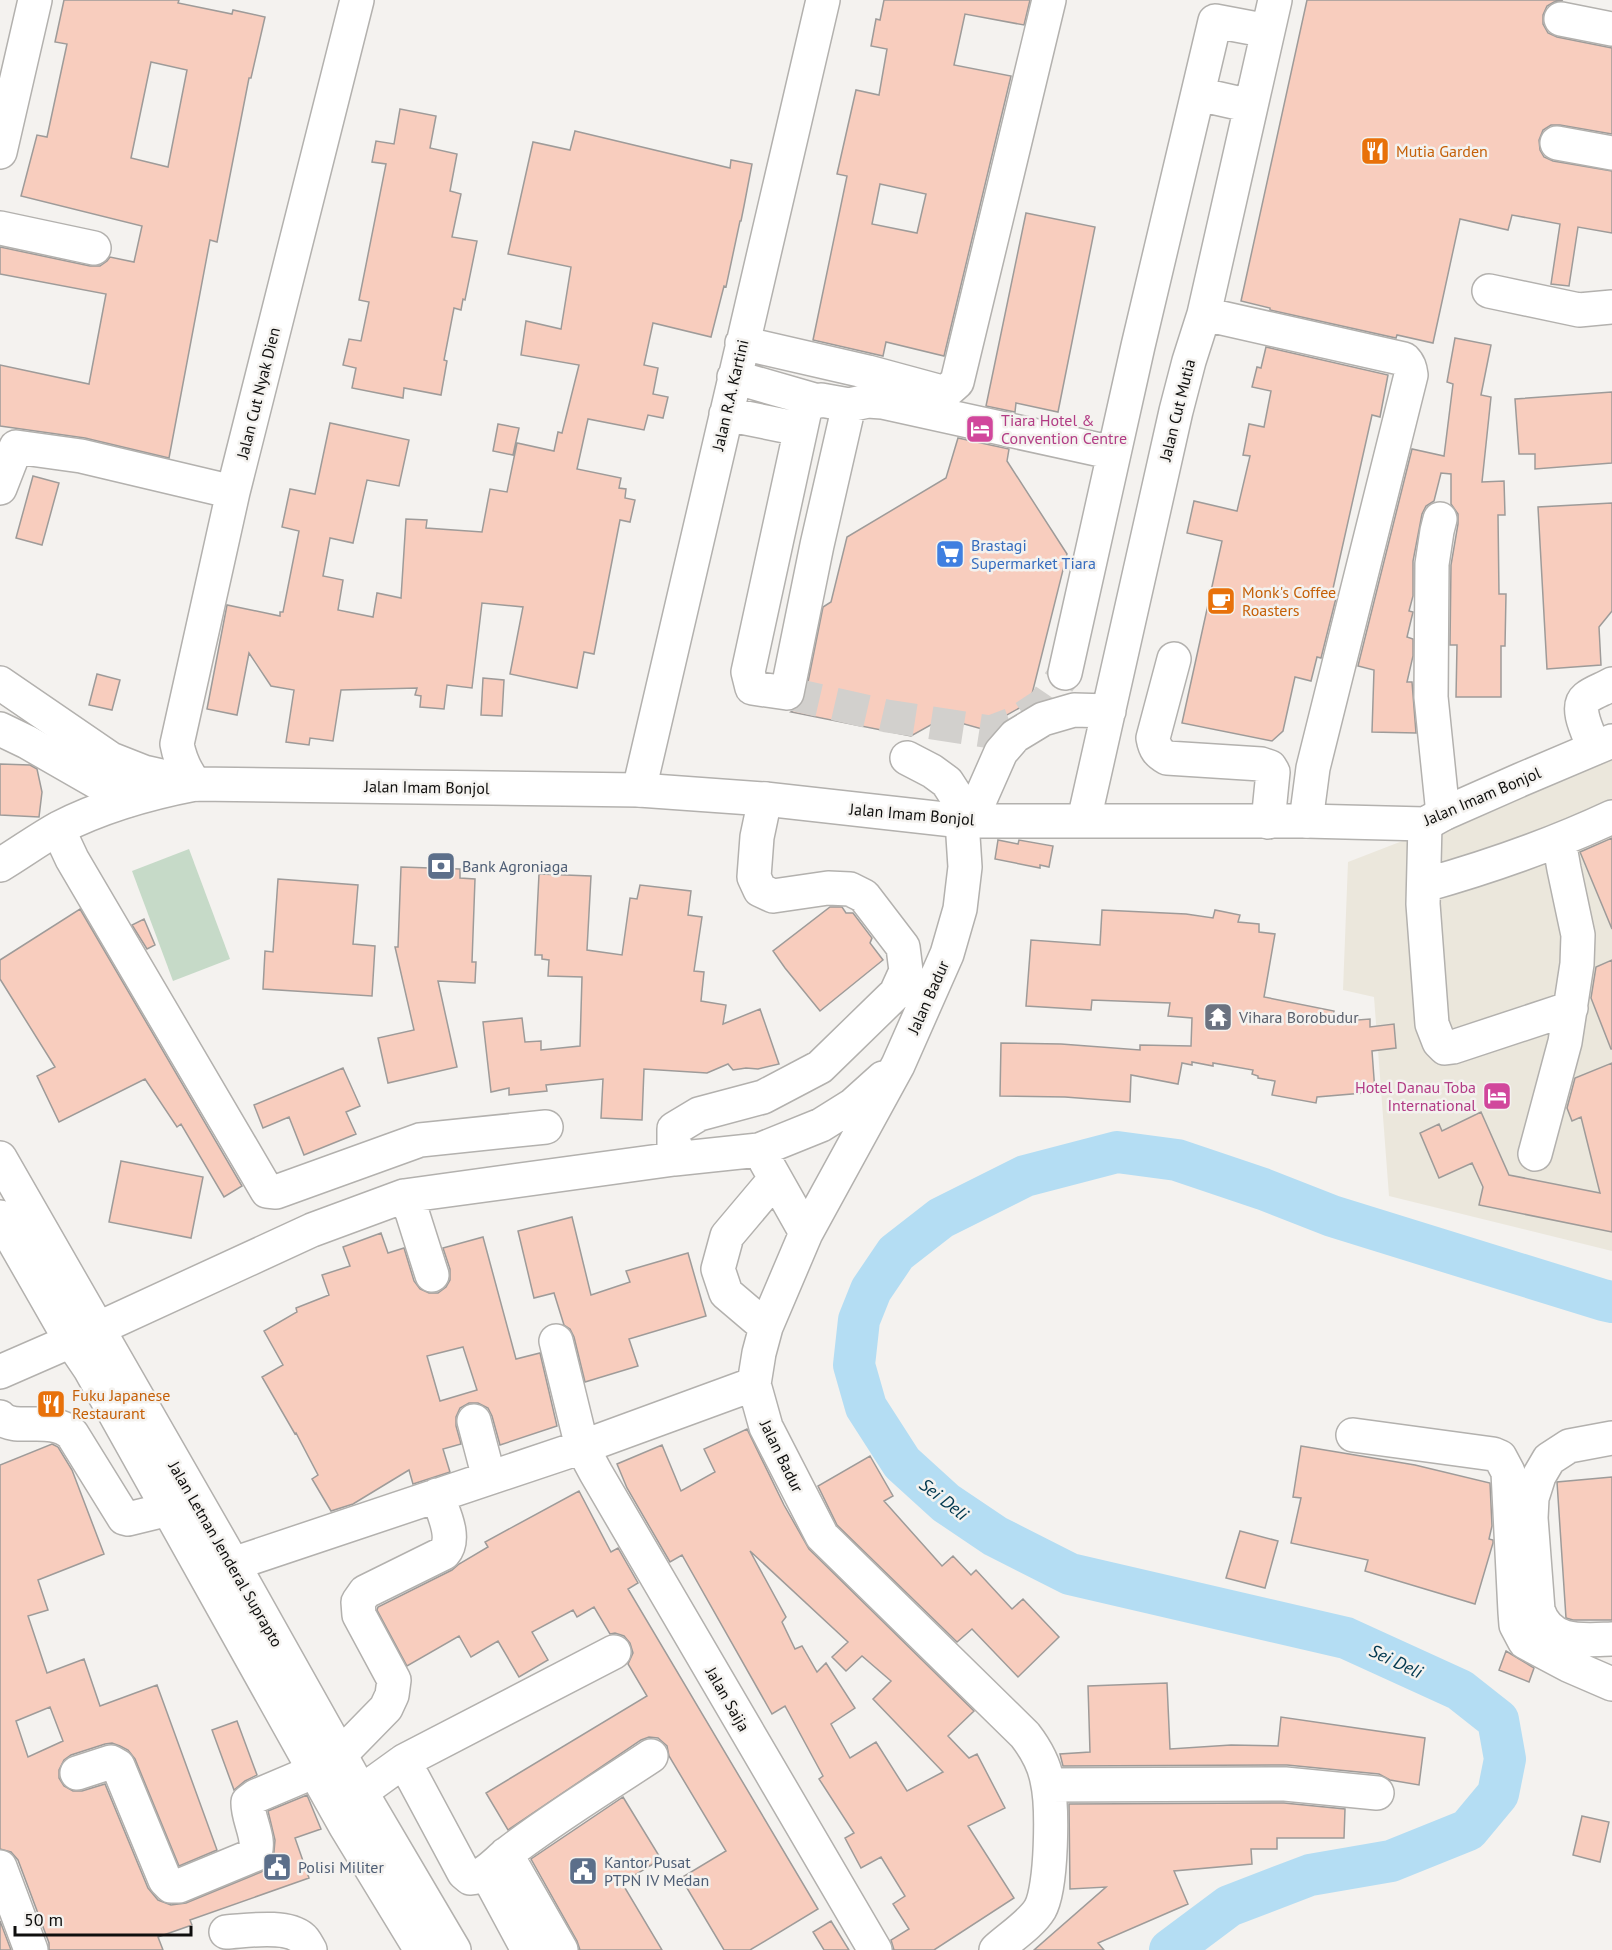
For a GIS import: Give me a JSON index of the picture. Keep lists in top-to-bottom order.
{
  "streets": {
    "street": [
      "Jalan Cut Nyak Dien",
      "Jalan R.A. Kartini",
      "Jalan Cut Mutia",
      "Jalan Imam Bonjol",
      "Jalan Badur",
      "Jalan Letnan Jenderal Suprapto",
      "Jalan Saija"
    ]
  },
  "crossings": [
    ["Jalan Cut Nyak Dien", "Jalan Imam Bonjol"],
    ["Jalan R.A. Kartini", "Jalan Imam Bonjol"],
    ["Jalan Cut Mutia", "Jalan Imam Bonjol"],
    ["Jalan Imam Bonjol", "Jalan Badur"]
  ],
  "water": ["Sei Deli"],
  "places": {
    "restaurant": ["Mutia Garden", "Fuku Japanese Restaurant"],
    "hotel": ["Tiara Hotel & Convention Centre", "Hotel Danau Toba International"],
    "supermarket": ["Brastagi Supermarket Tiara"],
    "cafe": ["Monk's Coffee Roasters"],
    "bank": ["Bank Agroniaga"],
    "temple": ["Vihara Borobudur"],
    "public building": ["Polisi Militer", "Kantor Pusat PTPN IV Medan"]
  },
  "scale_bar": "50 m"
}
